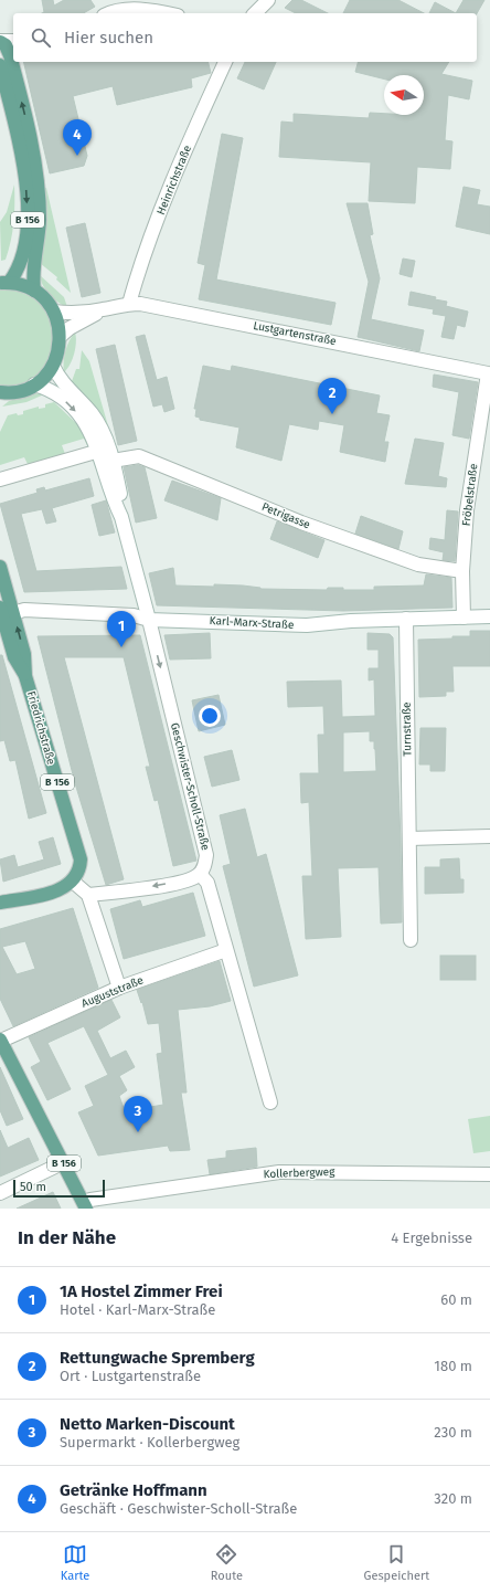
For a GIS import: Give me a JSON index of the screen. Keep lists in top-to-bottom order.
{
  "streets": {
    "main road": ["B 156", "Friedrichstraße"],
    "street": [
      "Heinrichstraße",
      "Lustgartenstraße",
      "Fröbelstraße",
      "Petrigasse",
      "Karl-Marx-Straße",
      "Turnstraße",
      "Geschwister-Scholl-Straße",
      "Auguststraße",
      "Kollerbergweg"
    ]
  },
  "crossings": [
    ["Heinrichstraße", "Lustgartenstraße"],
    ["B 156", "Auguststraße"],
    ["B 156", "Kollerbergweg"],
    ["Lustgartenstraße", "Fröbelstraße"],
    ["Fröbelstraße", "Petrigasse"],
    ["Fröbelstraße", "Karl-Marx-Straße"],
    ["Petrigasse", "Geschwister-Scholl-Straße"],
    ["Karl-Marx-Straße", "Friedrichstraße"],
    ["Karl-Marx-Straße", "Turnstraße"],
    ["Karl-Marx-Straße", "Geschwister-Scholl-Straße"]
  ],
  "one_way": ["Geschwister-Scholl-Straße"],
  "scale_bar": "50 m",
  "north": "left",
  "page": {
    "search": "Hier suchen",
    "pins": [
      "4",
      "2",
      "1",
      "3"
    ],
    "scale": "50 m",
    "heading": ["In der Nähe", "4 Ergebnisse"],
    "list": [
      {
        "mark": "1",
        "name": "1A Hostel Zimmer Frei",
        "note": "Hotel · Karl-Marx-Straße",
        "value": "60 m"
      },
      {
        "mark": "2",
        "name": "Rettungwache Spremberg",
        "note": "Ort · Lustgartenstraße",
        "value": "180 m"
      },
      {
        "mark": "3",
        "name": "Netto Marken-Discount",
        "note": "Supermarkt · Kollerbergweg",
        "value": "230 m"
      },
      {
        "mark": "4",
        "name": "Getränke Hoffmann",
        "note": "Geschäft · Geschwister-Scholl-Straße",
        "value": "320 m"
      }
    ],
    "nav": ["Karte", "Route", "Gespeichert"]
  }
}
